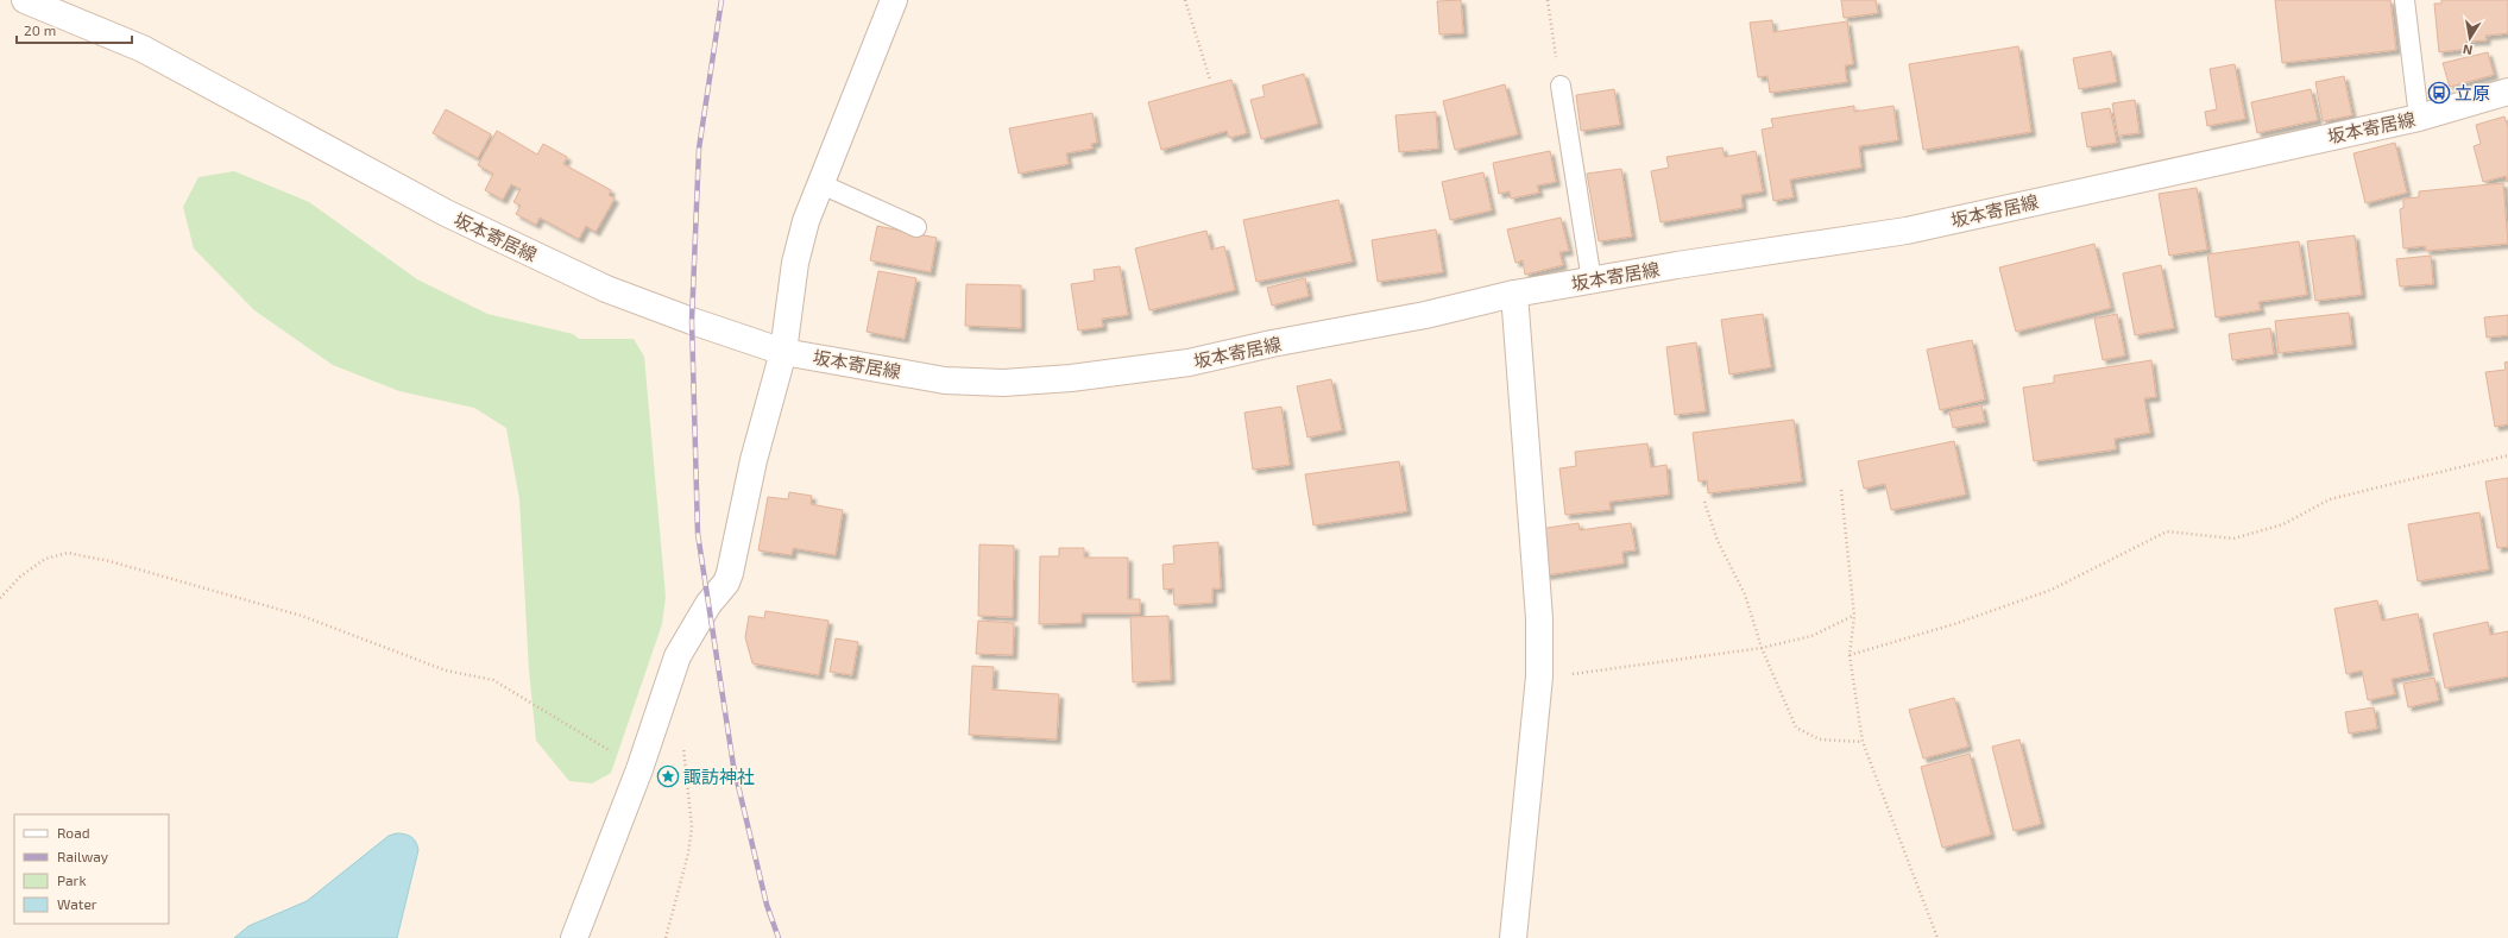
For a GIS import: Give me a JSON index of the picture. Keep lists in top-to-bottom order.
{
  "streets": {
    "main road": ["坂本寄居線"]
  },
  "places": {
    "bus stop": ["立原"],
    "place": ["諏訪神社"]
  },
  "legend": [
    "Road",
    "Railway",
    "Park",
    "Water"
  ],
  "scale_bar": "20 m",
  "north": "bottom"
}
